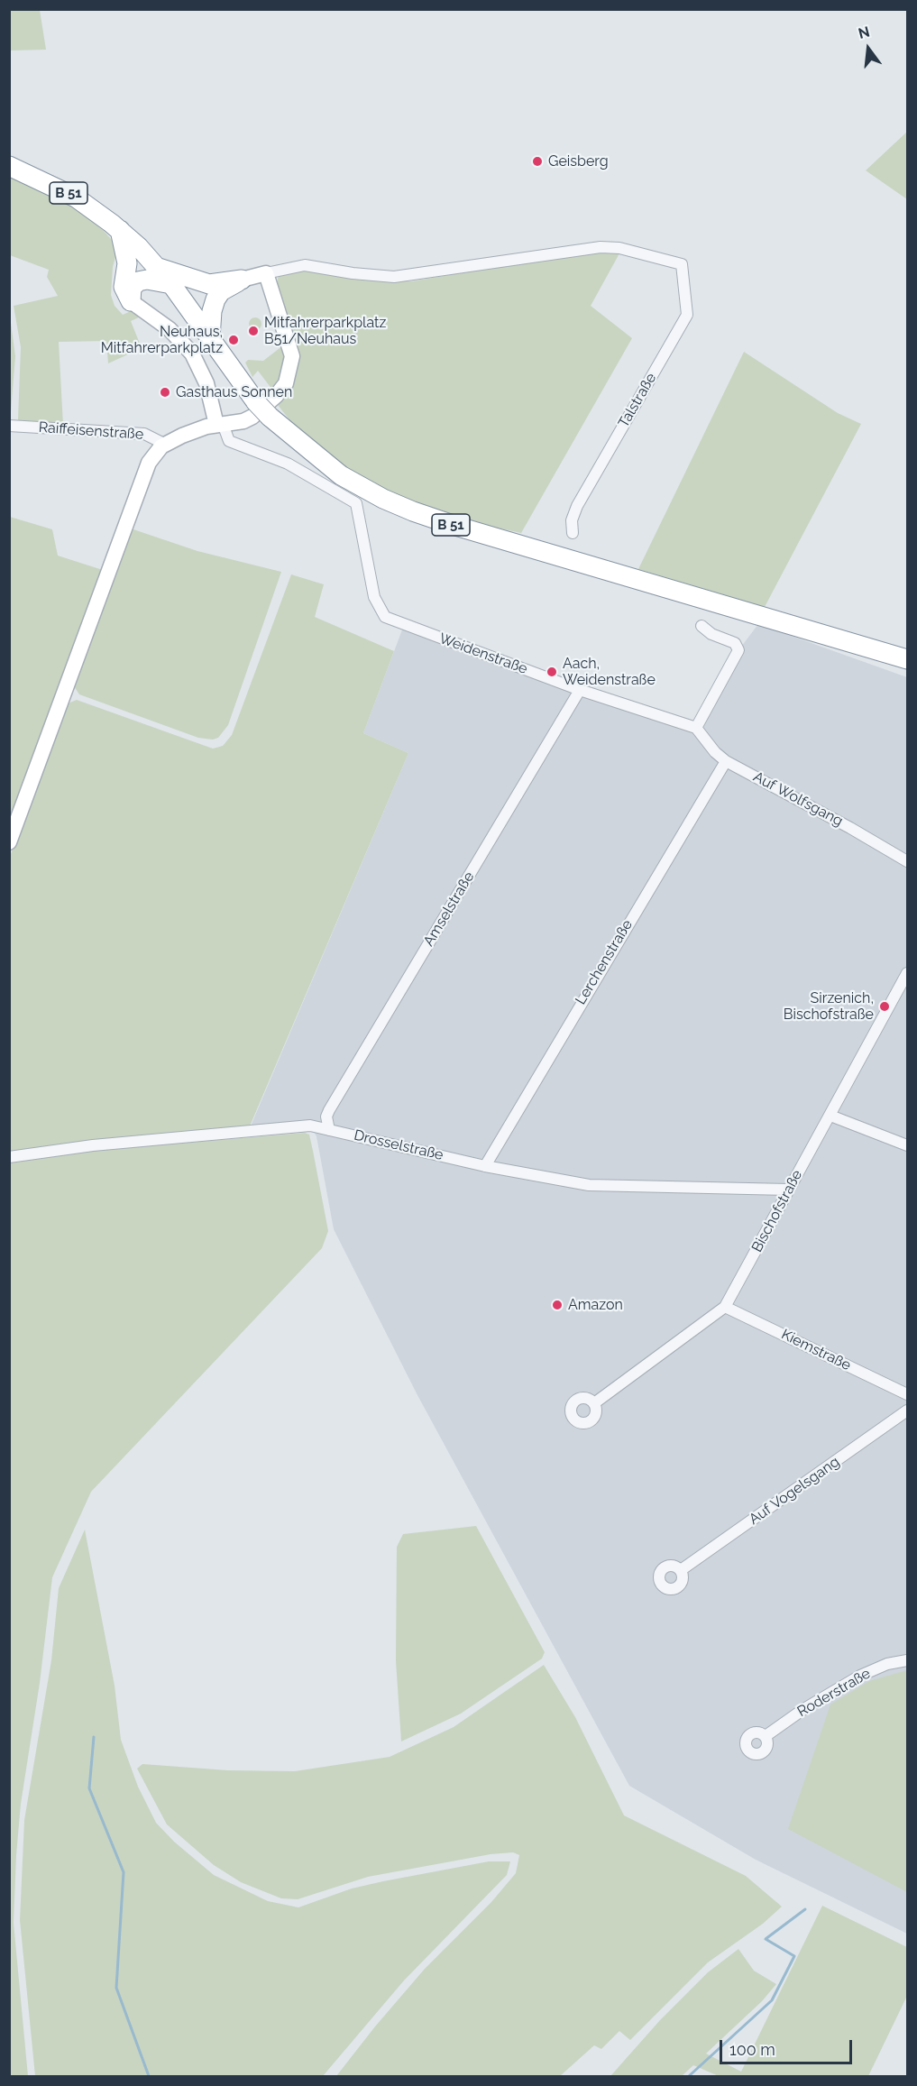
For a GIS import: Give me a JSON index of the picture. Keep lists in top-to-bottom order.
{
  "streets": {
    "highway": ["B 51"],
    "street": [
      "Talstraße",
      "Raiffeisenstraße",
      "Weidenstraße",
      "Auf Wolfsgang",
      "Amselstraße",
      "Lerchenstraße",
      "Drosselstraße",
      "Bischofstraße",
      "Kiemstraße",
      "Auf Vogelsgang",
      "Roderstraße"
    ]
  },
  "crossings": [
    ["Weidenstraße", "Auf Wolfsgang"],
    ["Weidenstraße", "Amselstraße"],
    ["Auf Wolfsgang", "Lerchenstraße"],
    ["Amselstraße", "Drosselstraße"],
    ["Lerchenstraße", "Drosselstraße"],
    ["Drosselstraße", "Bischofstraße"],
    ["Bischofstraße", "Kiemstraße"]
  ],
  "places": [
    "Geisberg",
    "Mitfahrerparkplatz B51/Neuhaus",
    "Neuhaus, Mitfahrerparkplatz",
    "Gasthaus Sonnen",
    "Aach, Weidenstraße",
    "Sirzenich, Bischofstraße",
    "Amazon"
  ],
  "scale_bar": "100 m",
  "north": "top"
}
